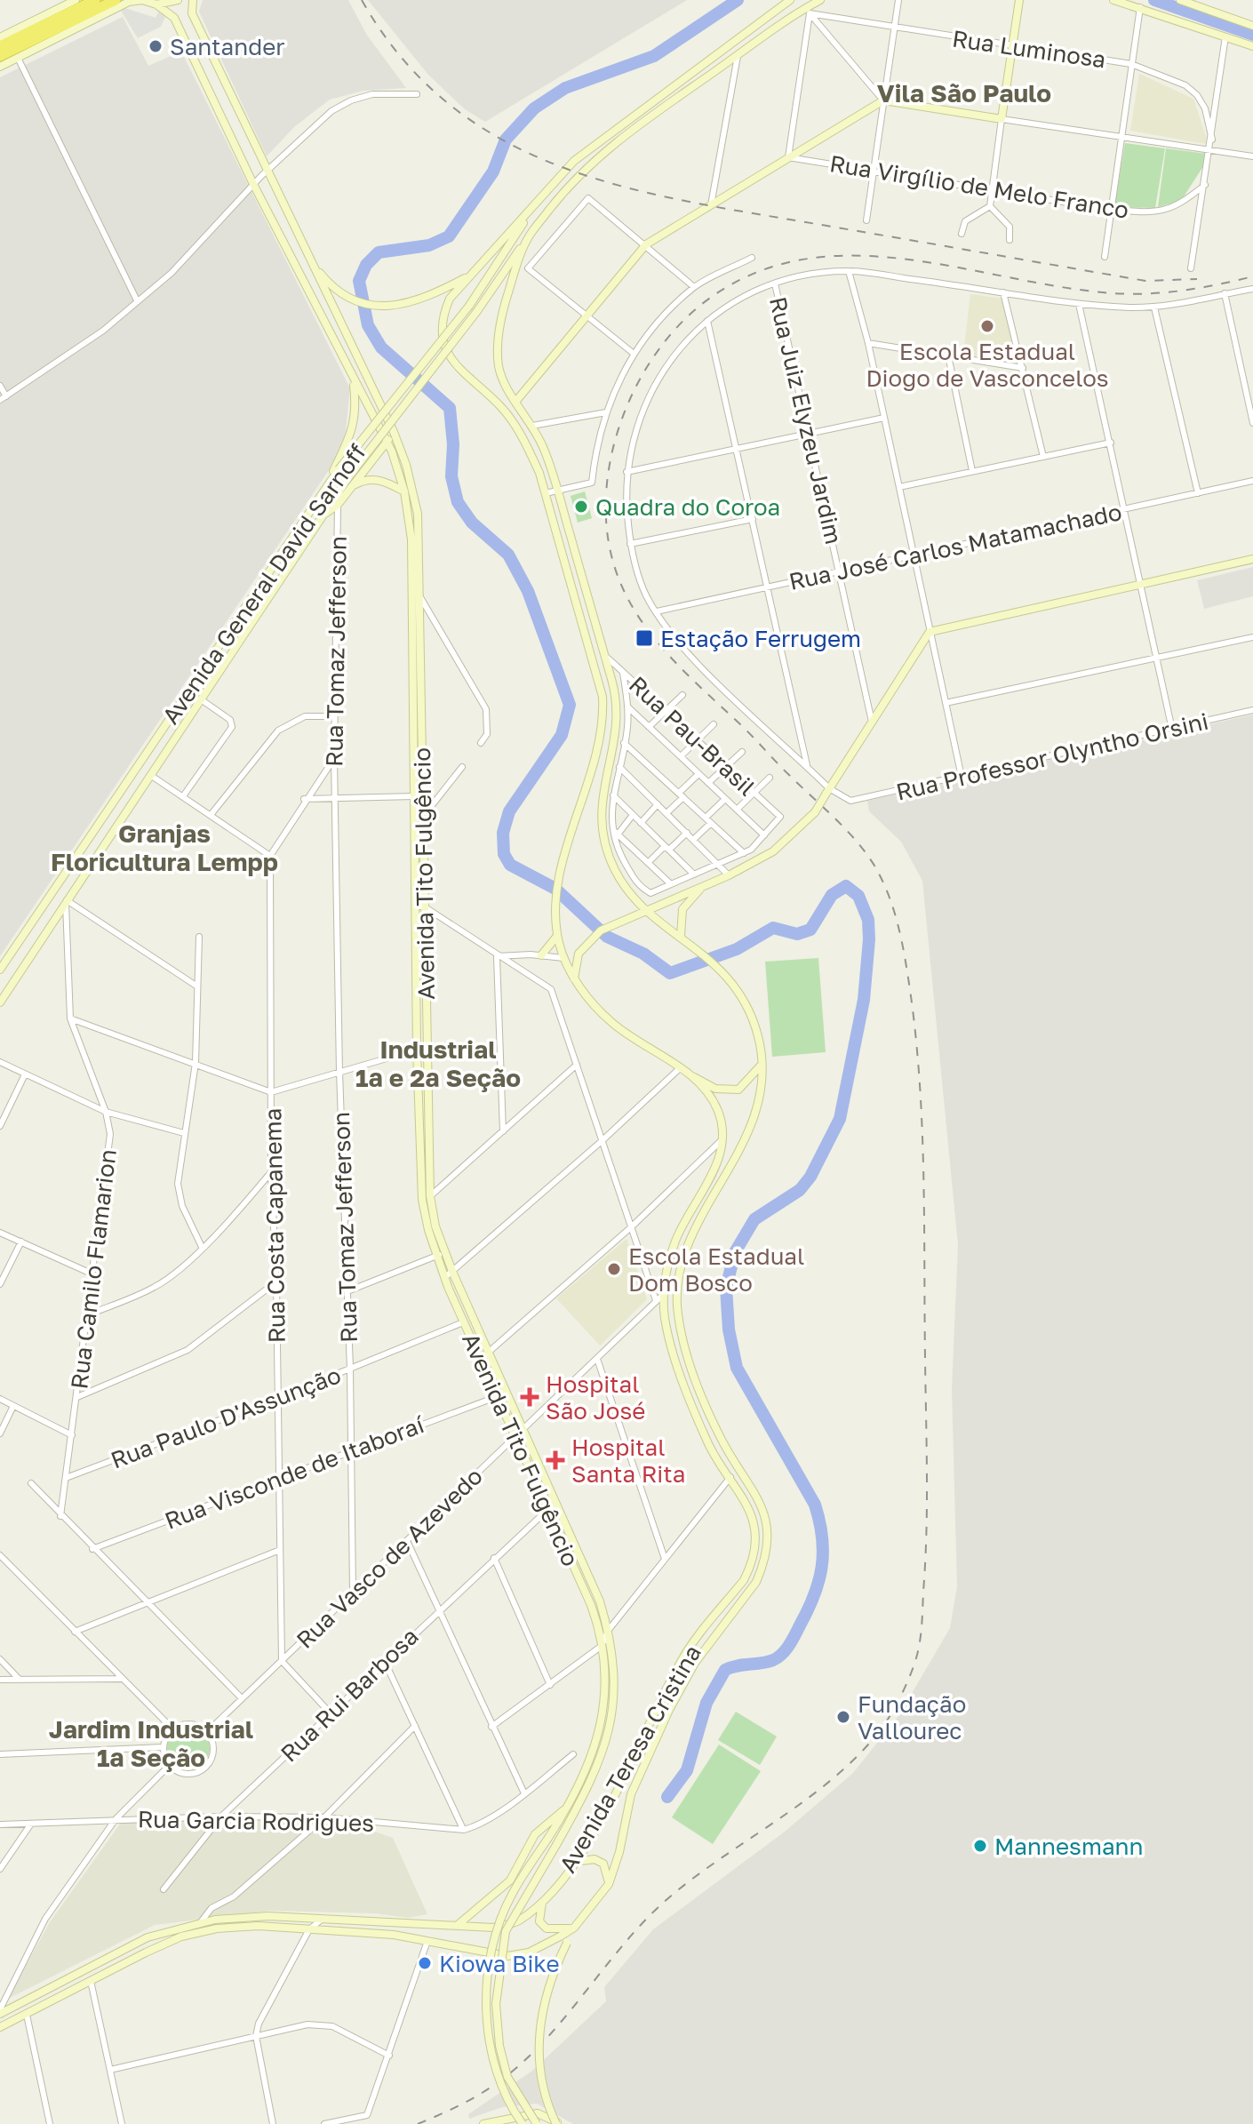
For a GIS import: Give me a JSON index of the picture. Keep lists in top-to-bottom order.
{
  "streets": {
    "main road": ["Avenida General David Sarnoff", "Avenida Tito Fulgêncio", "Avenida Teresa Cristina"],
    "street": [
      "Rua Luminosa",
      "Rua Virgílio de Melo Franco",
      "Rua Juiz Elyzeu Jardim",
      "Rua José Carlos Matamachado",
      "Rua Tomaz Jefferson",
      "Rua Pau-Brasil",
      "Rua Professor Olyntho Orsini",
      "Rua Costa Capanema",
      "Rua Camilo Flamarion",
      "Rua Paulo D'Assunção",
      "Rua Visconde de Itaboraí",
      "Rua Vasco de Azevedo",
      "Rua Rui Barbosa",
      "Rua Garcia Rodrigues"
    ]
  },
  "crossings": [
    ["Rua Luminosa", "Avenida Teresa Cristina"],
    ["Rua Juiz Elyzeu Jardim", "Rua José Carlos Matamachado"],
    ["Avenida General David Sarnoff", "Rua Camilo Flamarion"],
    ["Avenida General David Sarnoff", "Avenida Teresa Cristina"],
    ["Rua Tomaz Jefferson", "Rua Paulo D'Assunção"],
    ["Rua Tomaz Jefferson", "Rua Visconde de Itaboraí"],
    ["Rua Tomaz Jefferson", "Rua Vasco de Azevedo"],
    ["Rua Pau-Brasil", "Avenida Teresa Cristina"],
    ["Avenida Tito Fulgêncio", "Rua Paulo D'Assunção"],
    ["Avenida Tito Fulgêncio", "Rua Visconde de Itaboraí"],
    ["Avenida Tito Fulgêncio", "Rua Vasco de Azevedo"],
    ["Avenida Tito Fulgêncio", "Rua Rui Barbosa"],
    ["Rua Costa Capanema", "Rua Paulo D'Assunção"],
    ["Rua Costa Capanema", "Rua Visconde de Itaboraí"],
    ["Rua Costa Capanema", "Rua Vasco de Azevedo"],
    ["Rua Camilo Flamarion", "Rua Paulo D'Assunção"],
    ["Rua Vasco de Azevedo", "Avenida Teresa Cristina"],
    ["Rua Rui Barbosa", "Rua Garcia Rodrigues"]
  ],
  "districts": [
    "Vila São Paulo",
    "Granjas Floricultura Lempp",
    "Industrial 1ª e 2ª Seção",
    "Jardim Industrial 1ª Seção"
  ],
  "places": {
    "other": [
      "Santander",
      "Escola Estadual Diogo de Vasconcelos",
      "Quadra do Coroa",
      "Escola Estadual Dom Bosco",
      "Fundação Vallourec",
      "Mannesmann",
      "Kiowa Bike"
    ],
    "transit": ["Estação Ferrugem"],
    "health": ["Hospital São José", "Hospital Santa Rita"]
  }
}
